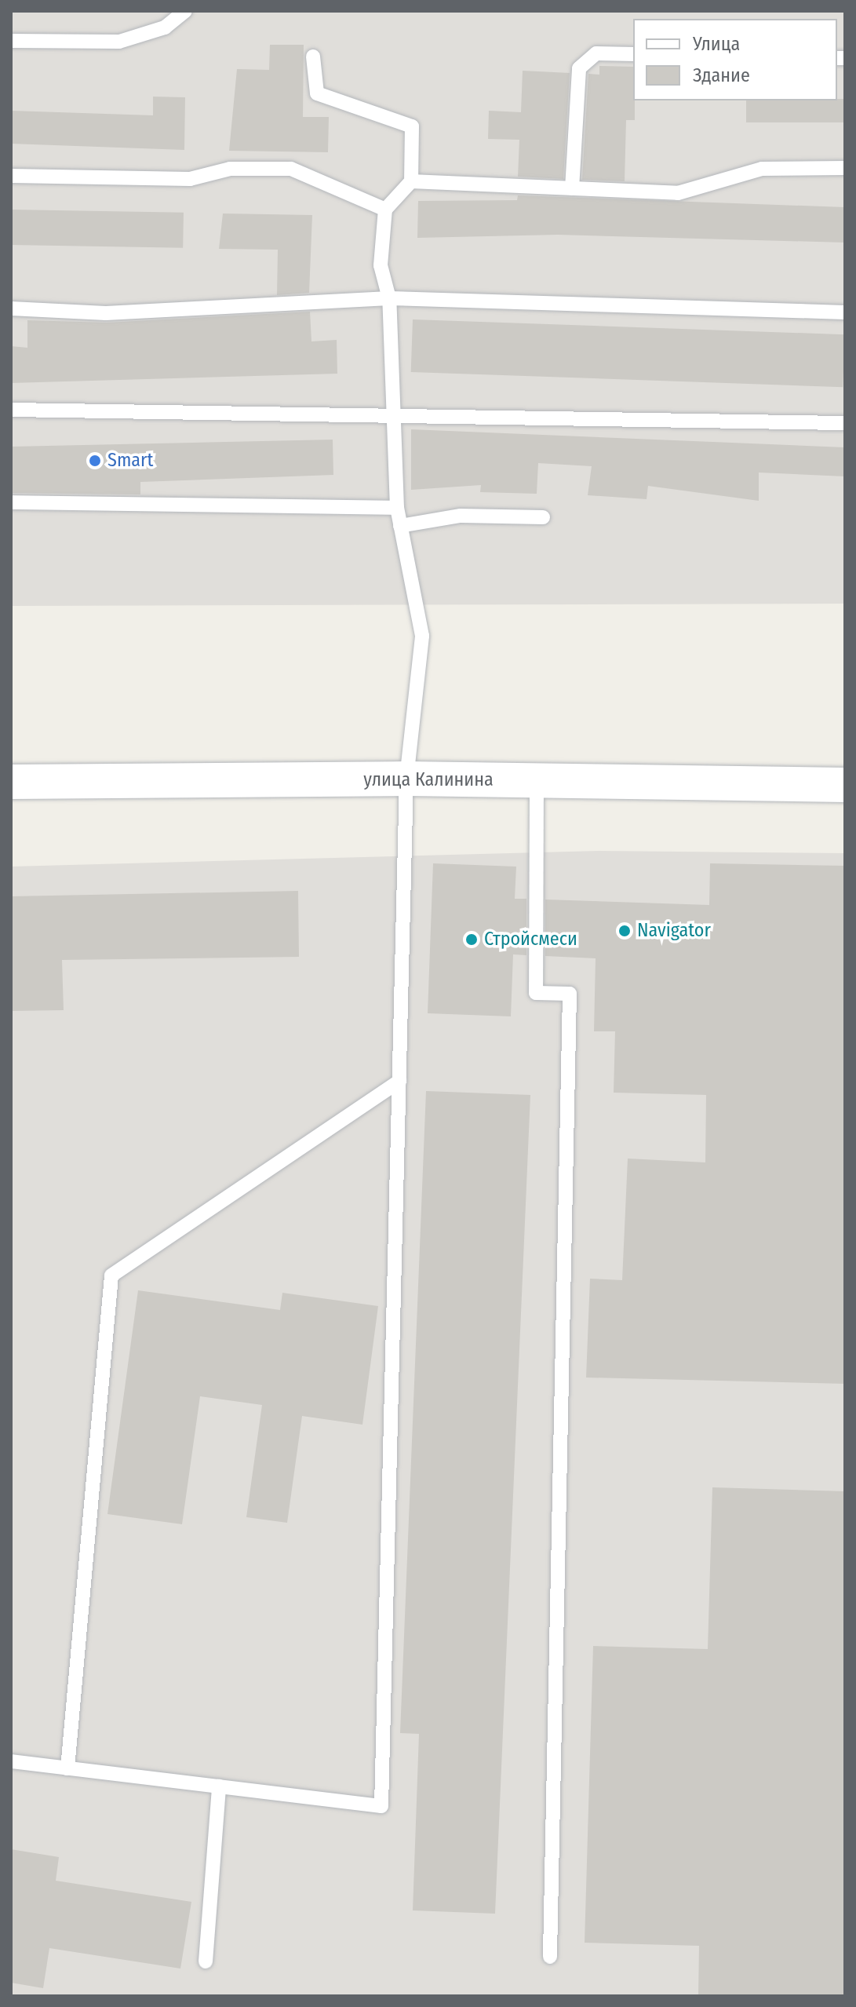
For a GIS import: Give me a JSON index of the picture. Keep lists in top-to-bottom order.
{
  "streets": {
    "street": ["улица Калинина"]
  },
  "places": ["Smart", "Navigator", "Стройсмеси"],
  "legend": ["Улица", "Здание"]
}
